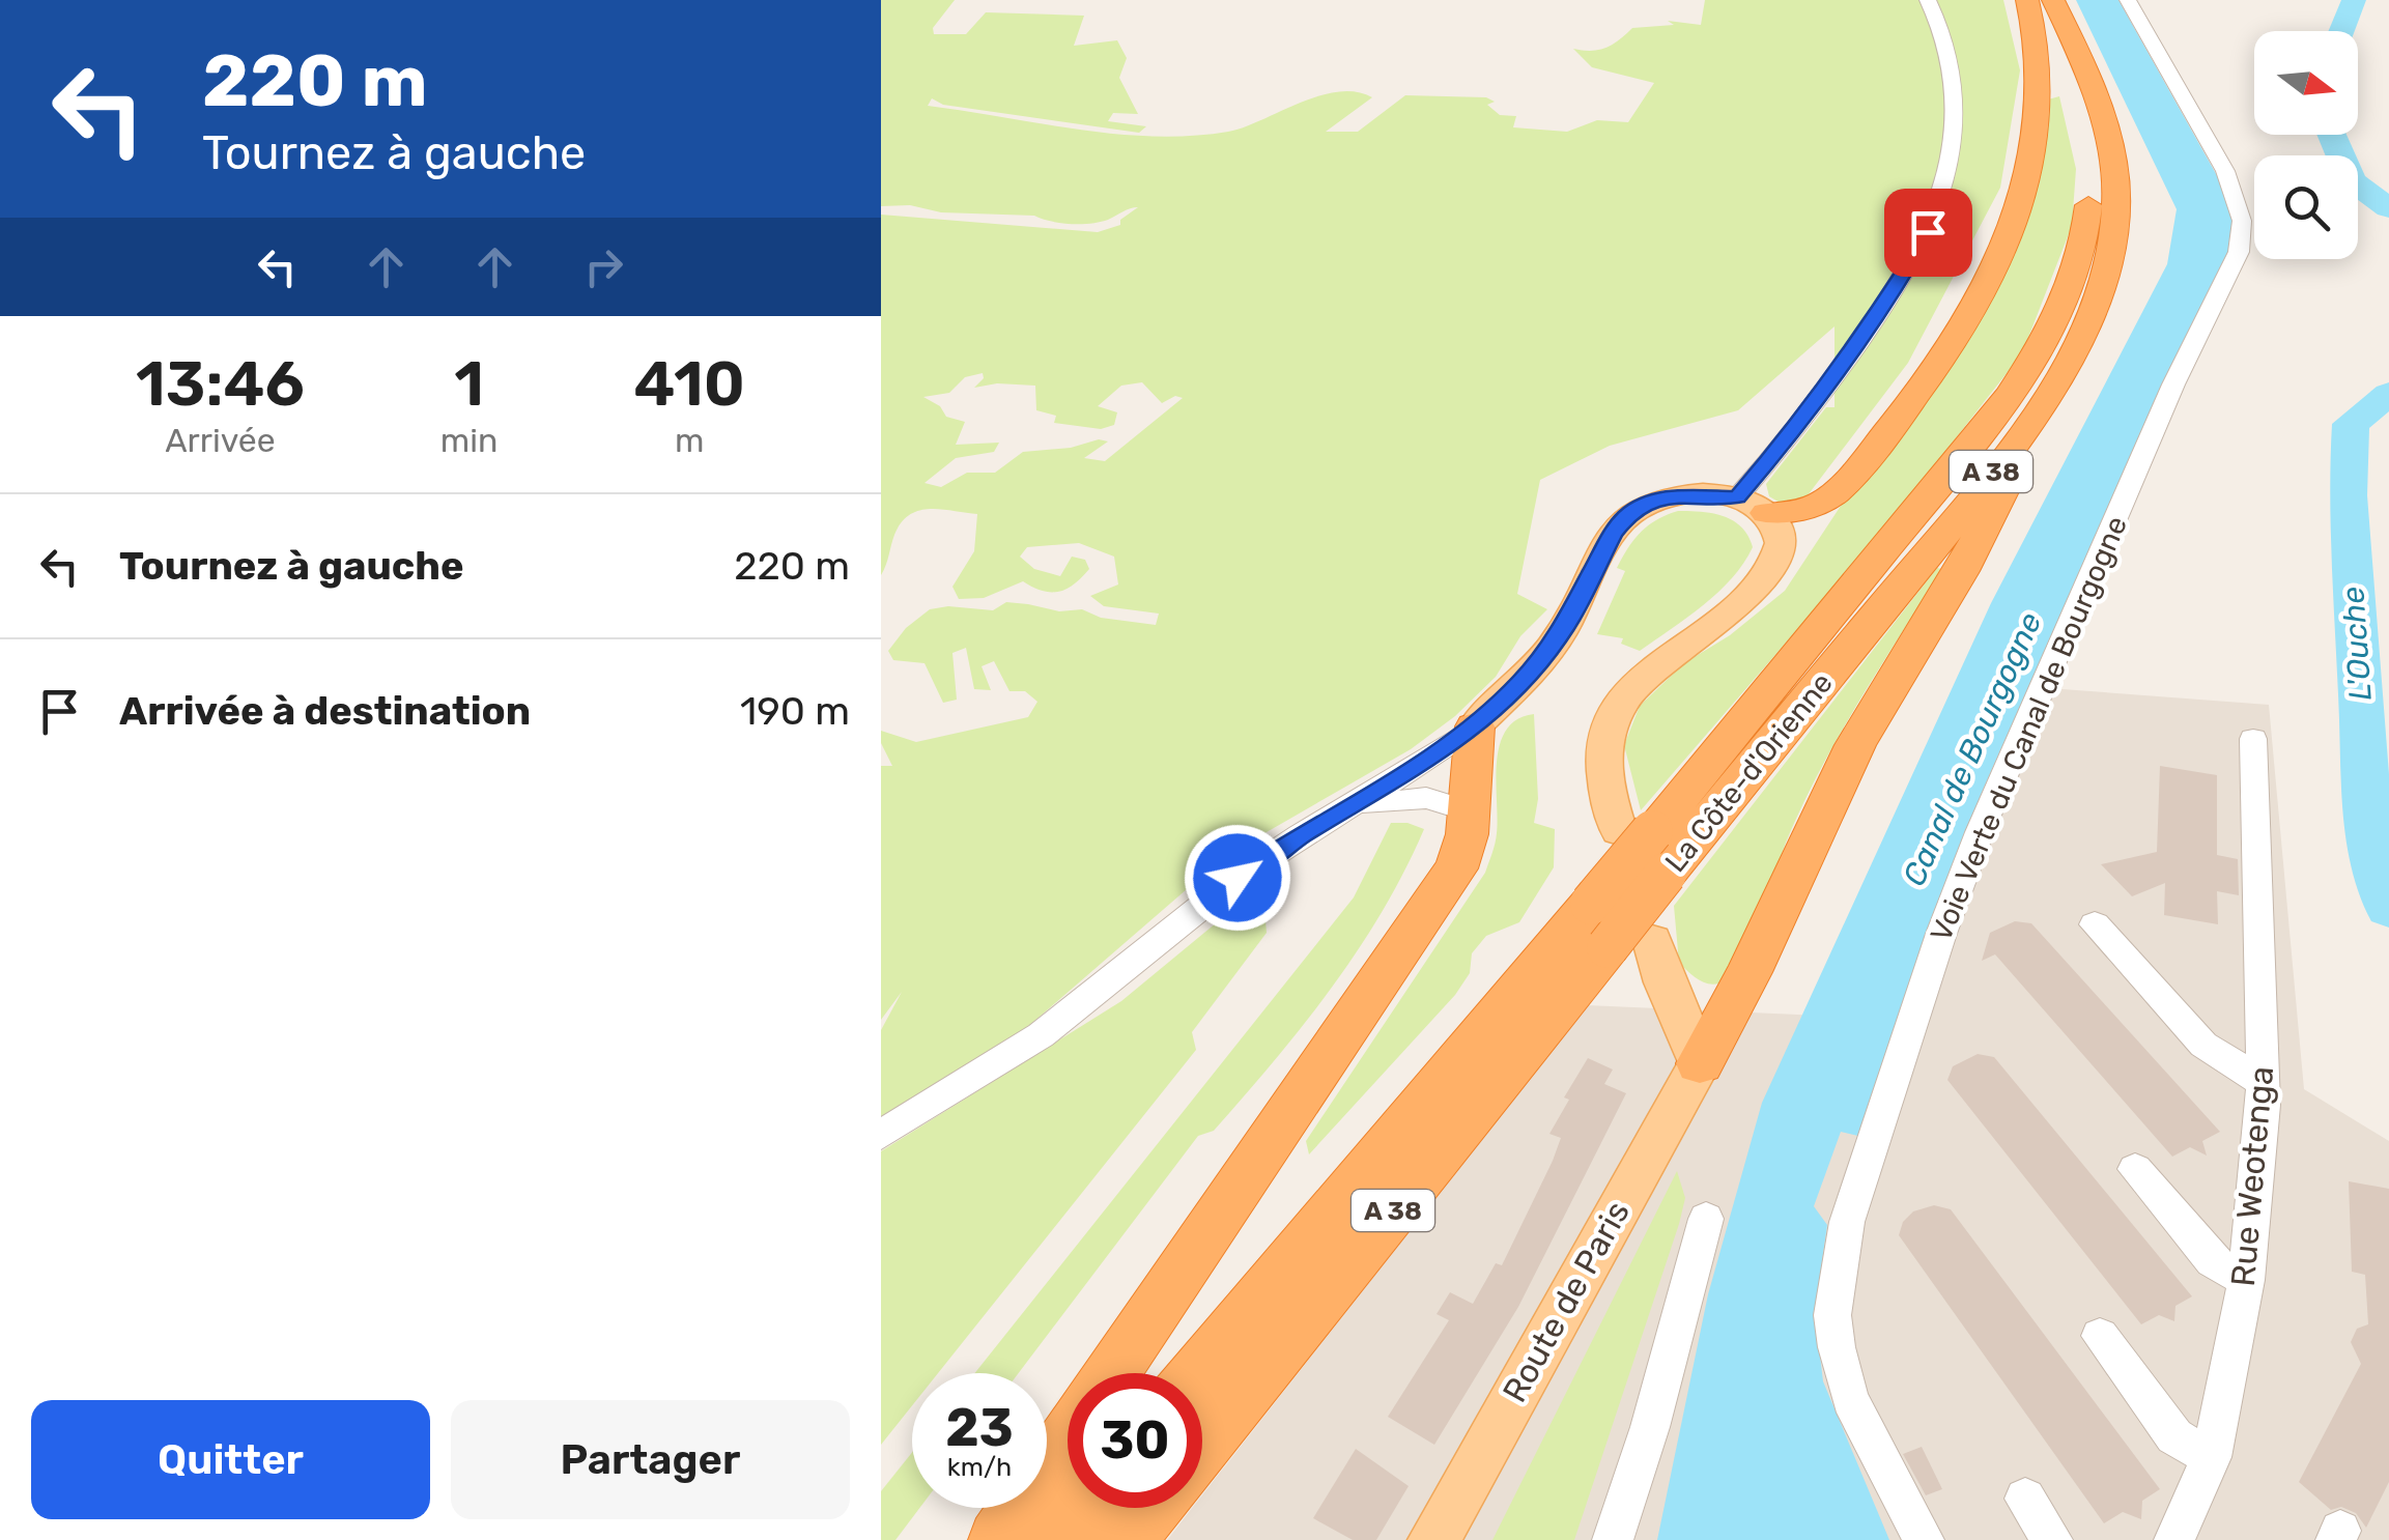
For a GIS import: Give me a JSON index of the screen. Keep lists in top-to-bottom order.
{
  "streets": {
    "highway": ["A 38", "La Côte-d'Orienne"],
    "main road": ["Route de Paris"],
    "street": ["Voie Verte du Canal de Bourgogne", "Rue Weotenga"]
  },
  "water": ["L'Ouche", "Canal de Bourgogne"],
  "north": "right",
  "page": {
    "turn": ["220 m", "Tournez à gauche"],
    "eta": [
      "13:46",
      "Arrivée",
      "1",
      "min",
      "410",
      "m"
    ],
    "list": [
      {
        "name": "Tournez à gauche",
        "value": "220 m"
      },
      {
        "name": "Arrivée à destination",
        "value": "190 m"
      }
    ],
    "speed": "23 km/h",
    "limit": "30",
    "buttons": ["Quitter", "Partager"]
  }
}
